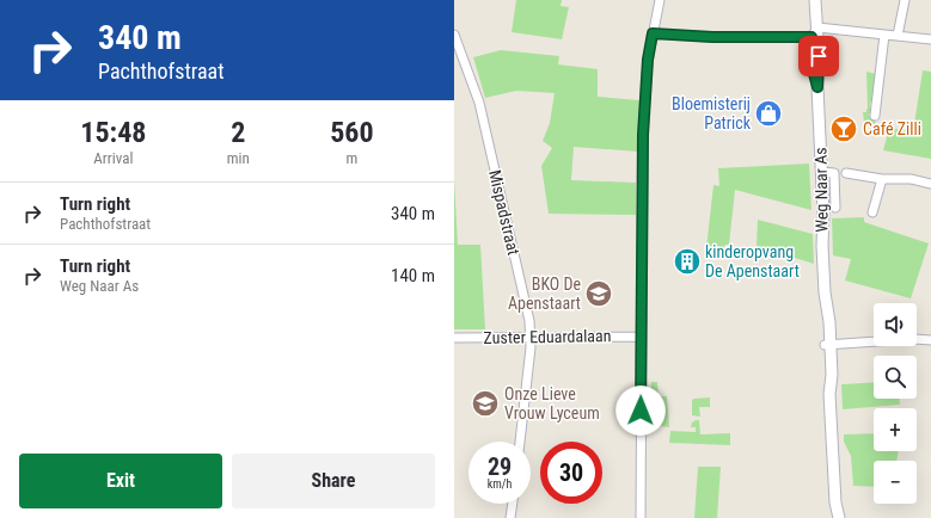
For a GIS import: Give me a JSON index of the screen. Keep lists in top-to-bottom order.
{
  "streets": {
    "main road": ["Weg Naar As"],
    "street": ["Mispadstraat", "Zuster Eduardalaan"]
  },
  "crossings": [
    ["Mispadstraat", "Zuster Eduardalaan"]
  ],
  "places": {
    "shop": ["Bloemisterij Patrick"],
    "bar": ["Café Zilli"],
    "building": ["kinderopvang De Apenstaart"],
    "school or university": ["BKO De Apenstaart", "Onze Lieve Vrouw Lyceum"]
  },
  "page": {
    "turn": ["340 m", "Pachthofstraat"],
    "eta": [
      "15:48",
      "Arrival",
      "2",
      "min",
      "560",
      "m"
    ],
    "list": [
      {
        "name": "Turn right",
        "note": "Pachthofstraat",
        "value": "340 m"
      },
      {
        "name": "Turn right",
        "note": "Weg Naar As",
        "value": "140 m"
      }
    ],
    "map_buttons": ["+", "−"],
    "speed": "29 km/h",
    "limit": "30",
    "buttons": ["Exit", "Share"]
  }
}
